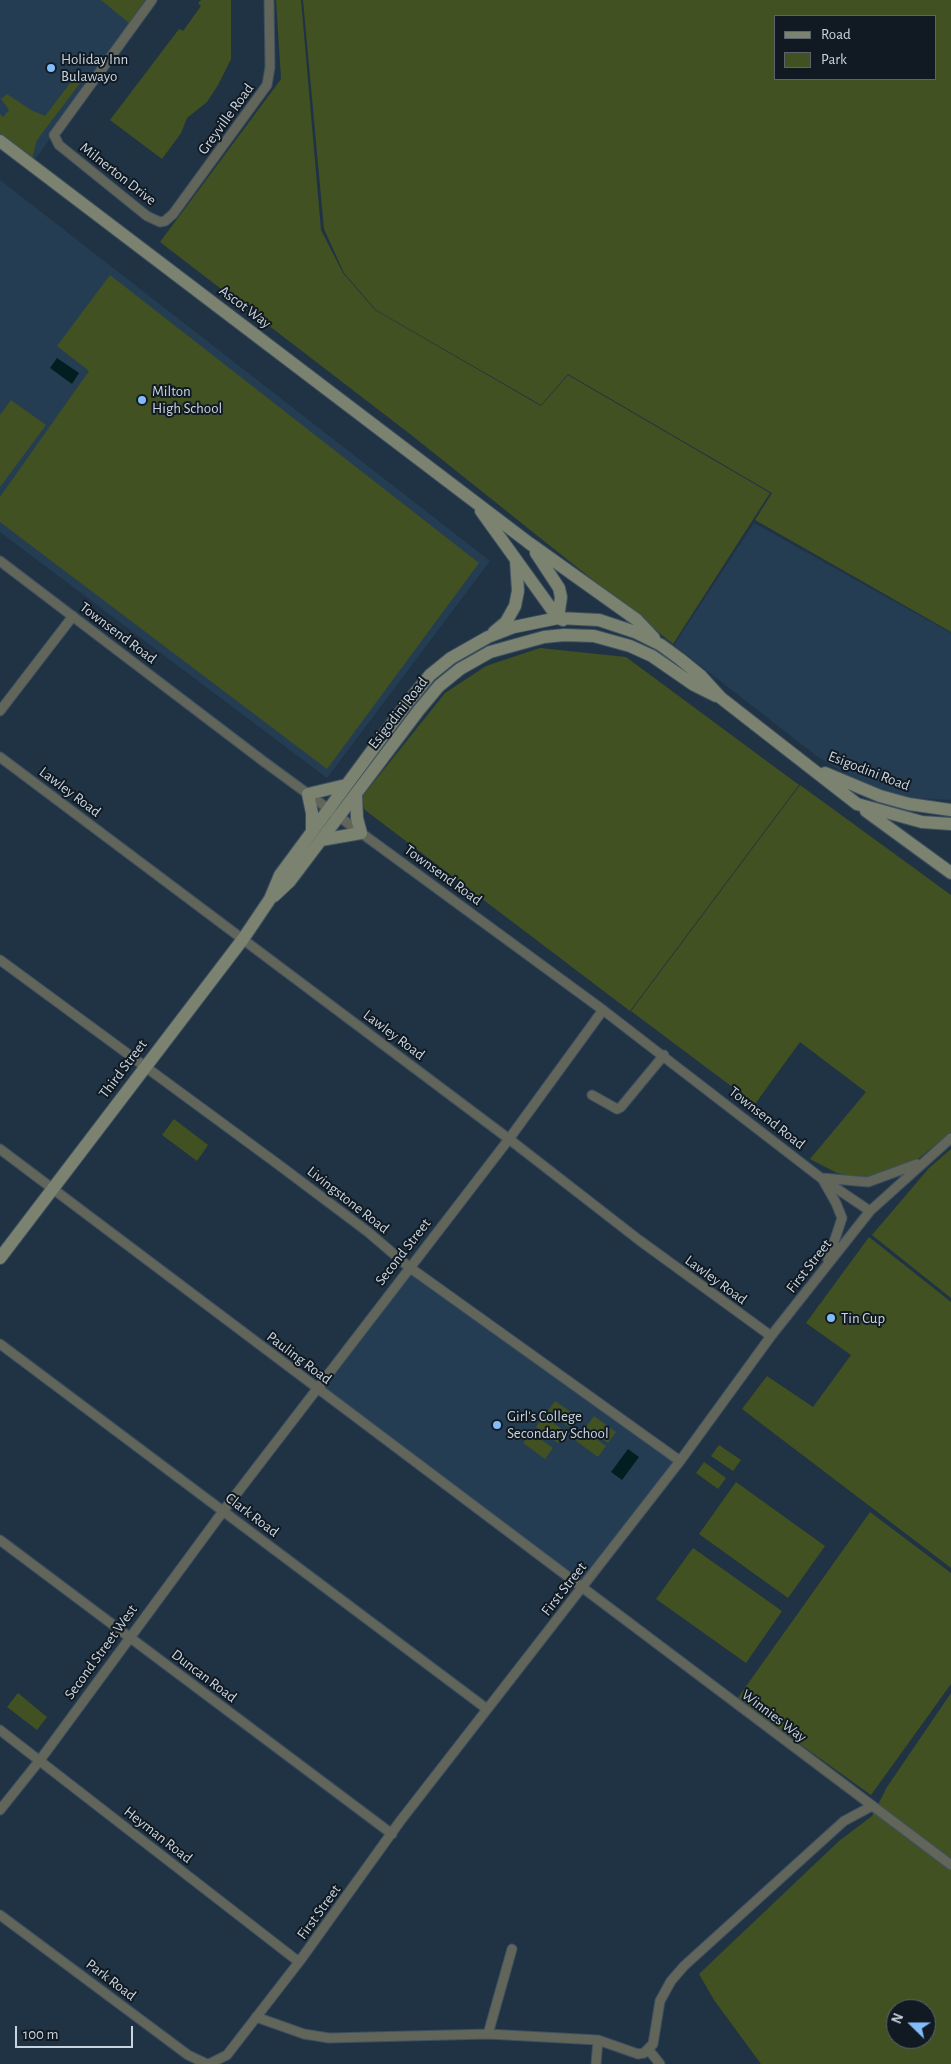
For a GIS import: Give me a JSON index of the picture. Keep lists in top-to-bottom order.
{
  "streets": {
    "main road": ["Ascot Way", "Esigodini Road", "Third Street"],
    "street": [
      "Greyville Road",
      "Milnerton Drive",
      "Townsend Road",
      "Lawley Road",
      "Livingstone Road",
      "Second Street",
      "First Street",
      "Pauling Road",
      "Clark Road",
      "Second Street West",
      "Duncan Road",
      "Winnies Way",
      "Heyman Road",
      "Park Road"
    ]
  },
  "crossings": [
    ["Greyville Road", "Milnerton Drive"],
    ["Townsend Road", "Esigodini Road"],
    ["Townsend Road", "Third Street"],
    ["Townsend Road", "Second Street"],
    ["Townsend Road", "First Street"],
    ["Esigodini Road", "Third Street"],
    ["Lawley Road", "Third Street"],
    ["Lawley Road", "Second Street"],
    ["Lawley Road", "First Street"],
    ["Third Street", "Livingstone Road"],
    ["Third Street", "Pauling Road"],
    ["Livingstone Road", "Second Street"],
    ["Livingstone Road", "First Street"],
    ["Second Street", "Pauling Road"],
    ["Second Street", "Clark Road"],
    ["Second Street", "Second Street West"],
    ["First Street", "Pauling Road"],
    ["First Street", "Clark Road"],
    ["First Street", "Duncan Road"],
    ["First Street", "Winnies Way"],
    ["First Street", "Heyman Road"],
    ["First Street", "Park Road"],
    ["Pauling Road", "Winnies Way"],
    ["Clark Road", "Second Street West"],
    ["Second Street West", "Duncan Road"],
    ["Second Street West", "Heyman Road"]
  ],
  "places": [
    "Holiday Inn Bulawayo",
    "Milton High School",
    "Tin Cup",
    "Girl's College Secondary School"
  ],
  "legend": ["Road", "Park"],
  "scale_bar": "100 m",
  "north": "left"
}
